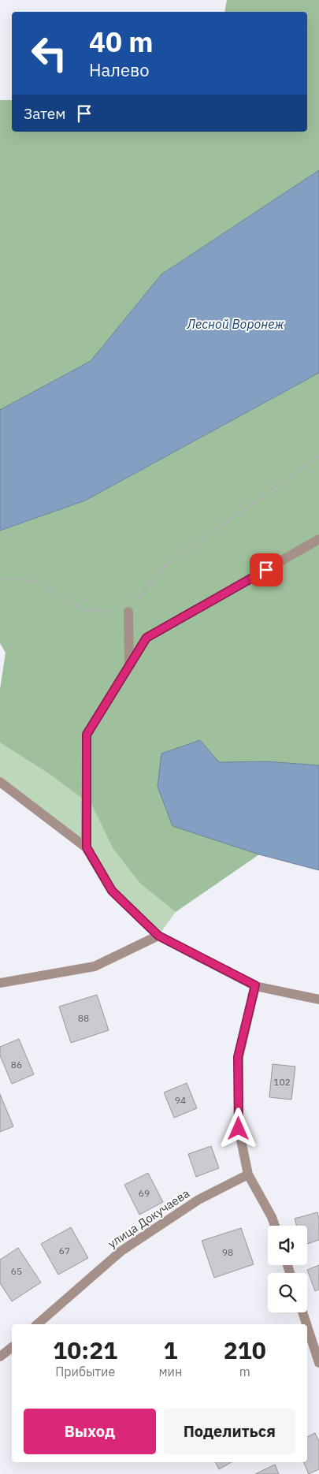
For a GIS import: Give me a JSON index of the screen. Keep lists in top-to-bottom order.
{
  "streets": {
    "street": ["улица Докучаева"]
  },
  "water": ["Лесной Воронеж"],
  "house_numbers": [
    "88",
    "86",
    "102",
    "94",
    "69",
    "67",
    "98",
    "65"
  ],
  "page": {
    "turn": ["40 m", "Налево"],
    "then": "Затем",
    "eta": [
      "10:21",
      "Прибытие",
      "1",
      "мин",
      "210",
      "m"
    ],
    "buttons": ["Выход", "Поделиться"]
  }
}
